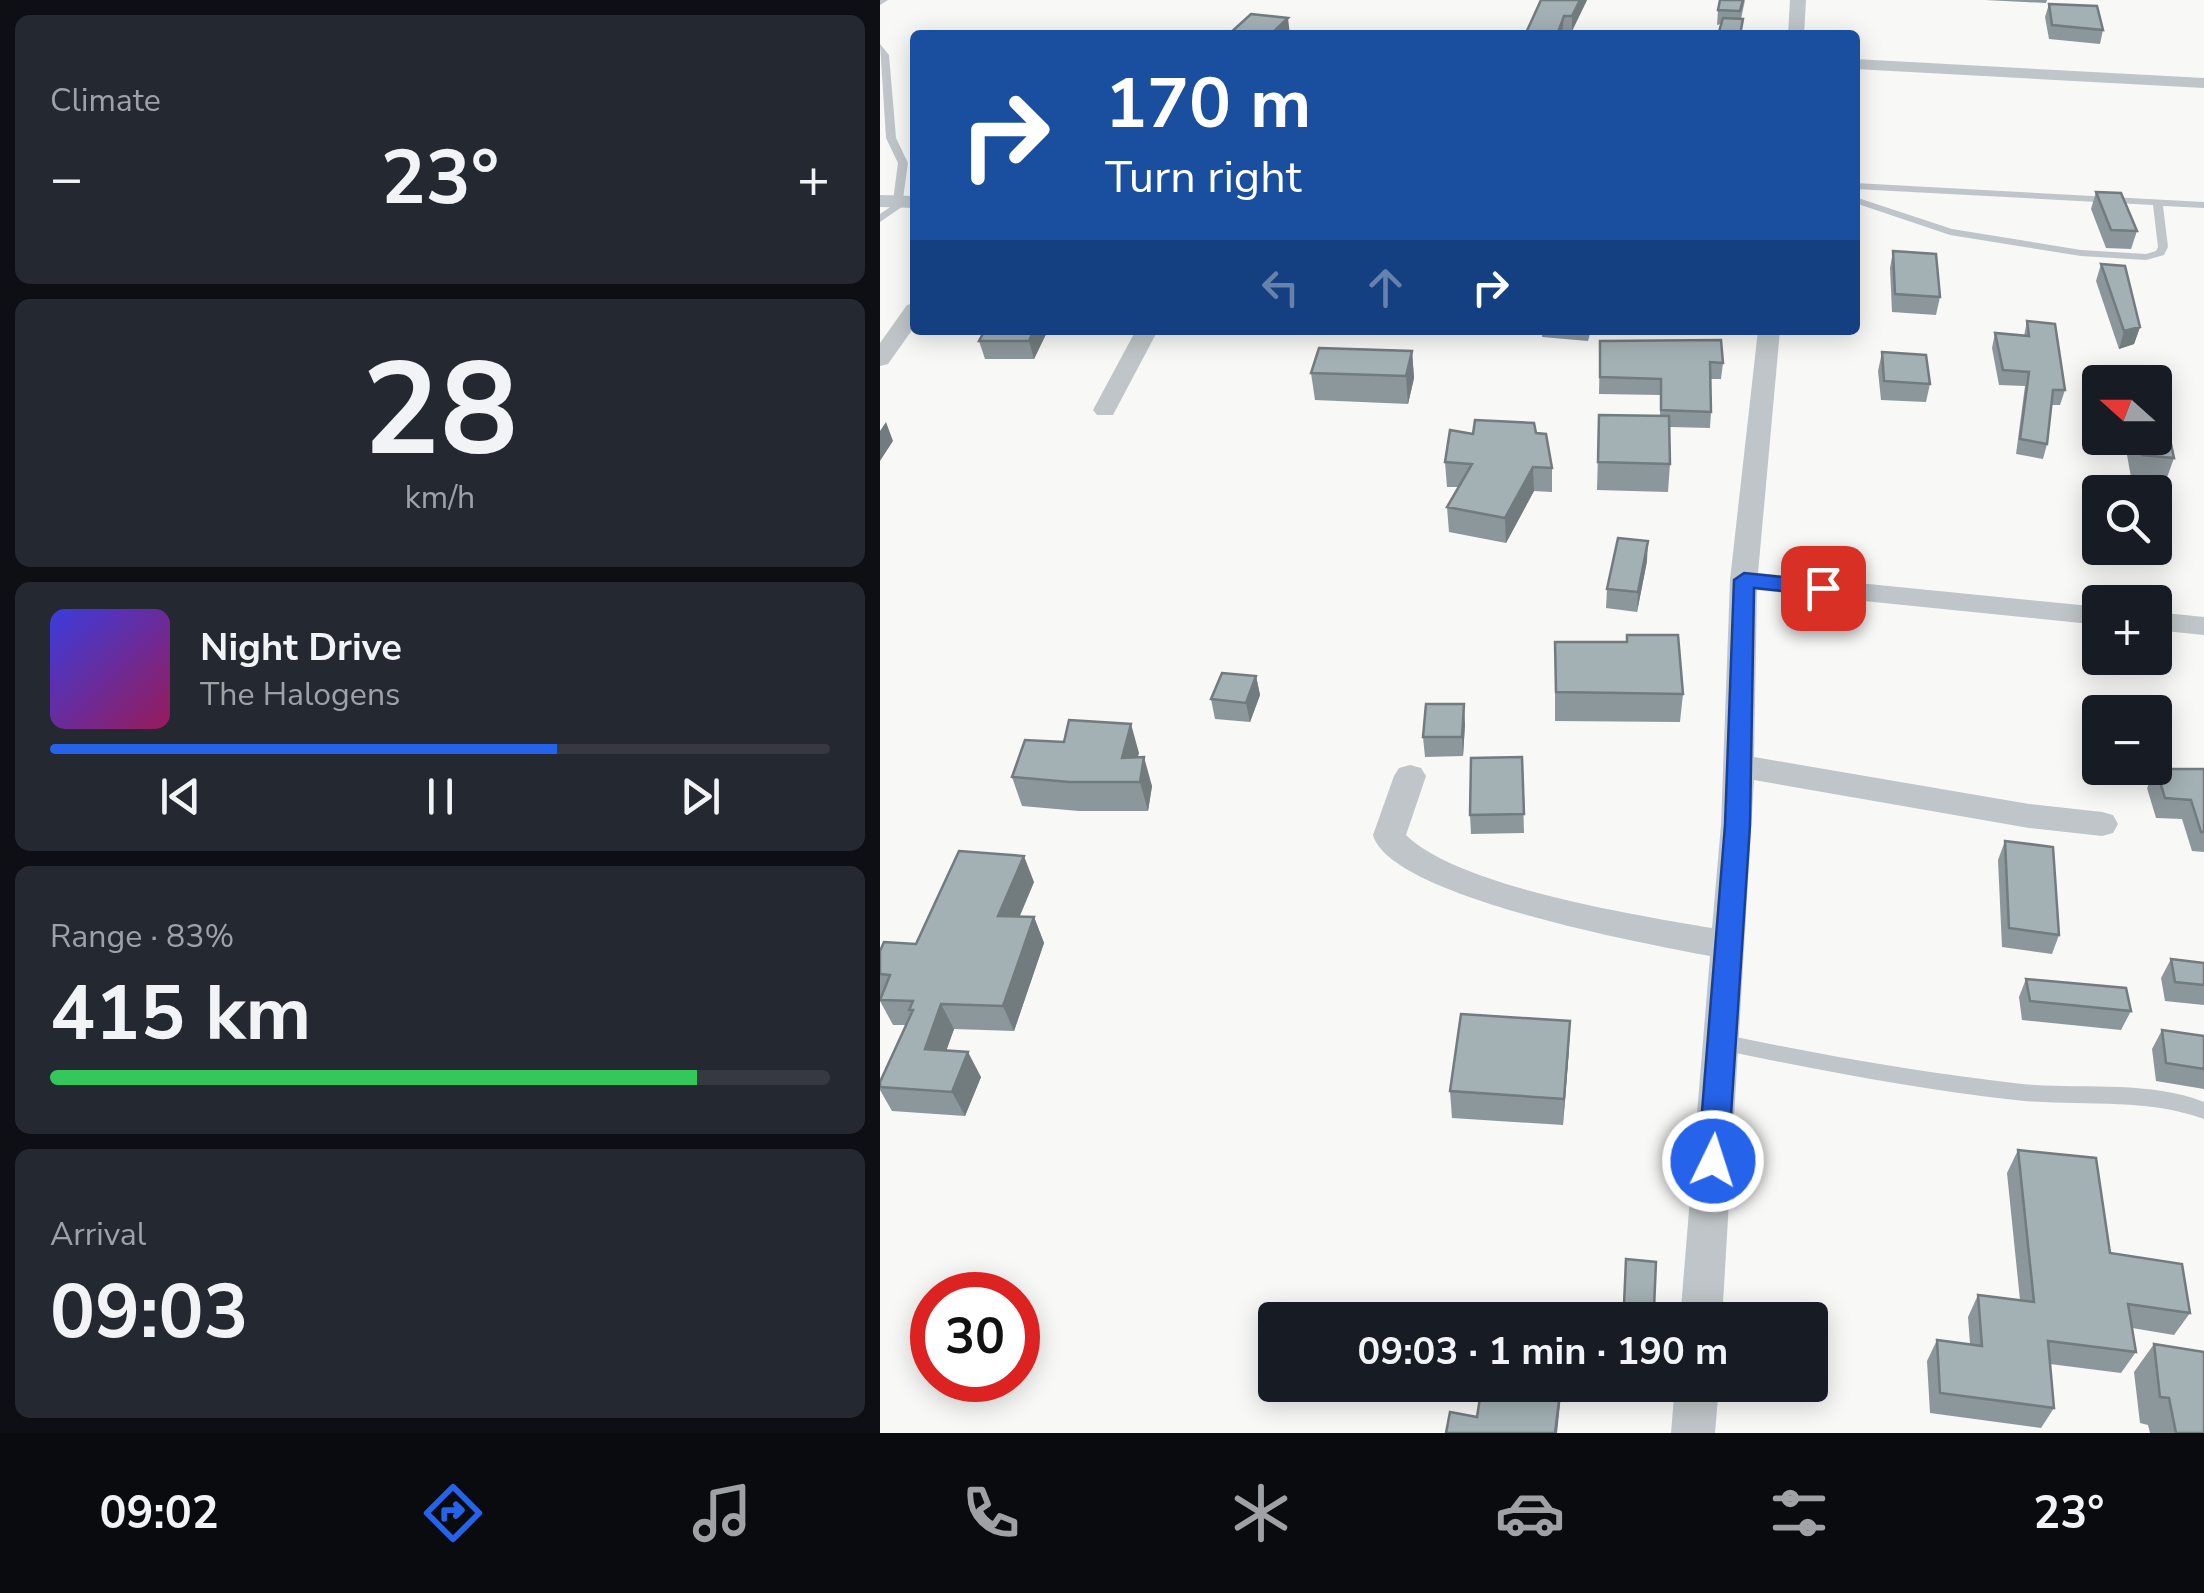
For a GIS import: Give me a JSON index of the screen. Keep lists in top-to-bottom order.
{
  "north": "left",
  "page": {
    "tile": [
      "Climate",
      ["28", "km/h"],
      ["Range · 83%", "415 km"],
      ["Arrival", "09:03"]
    ],
    "turn": ["170 m", "Turn right"],
    "heat": ["−", "23°", "+"],
    "map_buttons": ["+", "−"],
    "song": ["Night Drive", "The Halogens"],
    "limit": "30",
    "trip": "09:03 · 1 min · 190 m",
    "tabs": ["09:02", "23°"]
  }
}
